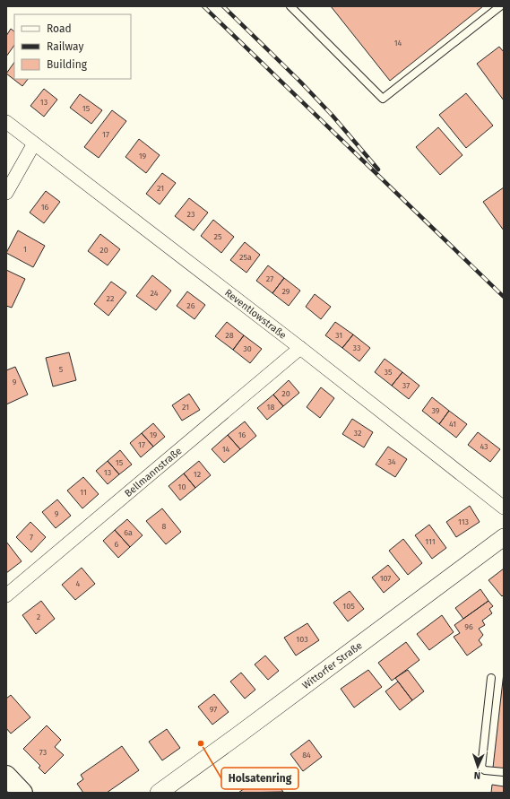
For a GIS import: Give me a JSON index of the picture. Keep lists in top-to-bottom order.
{
  "streets": {
    "street": ["Reventlowstraße", "Bellmannstraße", "Wittorfer Straße"]
  },
  "crossings": [
    ["Reventlowstraße", "Bellmannstraße"]
  ],
  "places": ["Holsatenring"],
  "house_numbers": [
    "14",
    "13",
    "15",
    "17",
    "19",
    "21",
    "16",
    "23",
    "25",
    "1",
    "20",
    "25a",
    "27",
    "29",
    "24",
    "22",
    "26",
    "28",
    "31",
    "33",
    "30",
    "5",
    "35",
    "9",
    "37",
    "20",
    "21",
    "18",
    "39",
    "41",
    "32",
    "19",
    "16",
    "17",
    "43",
    "14",
    "34",
    "15",
    "13",
    "12",
    "10",
    "11",
    "9",
    "113",
    "8",
    "6a",
    "7",
    "111",
    "6",
    "107",
    "4",
    "105",
    "2",
    "96",
    "103",
    "97",
    "73",
    "84"
  ],
  "legend": ["Road", "Railway", "Building"],
  "north": "bottom"
}
